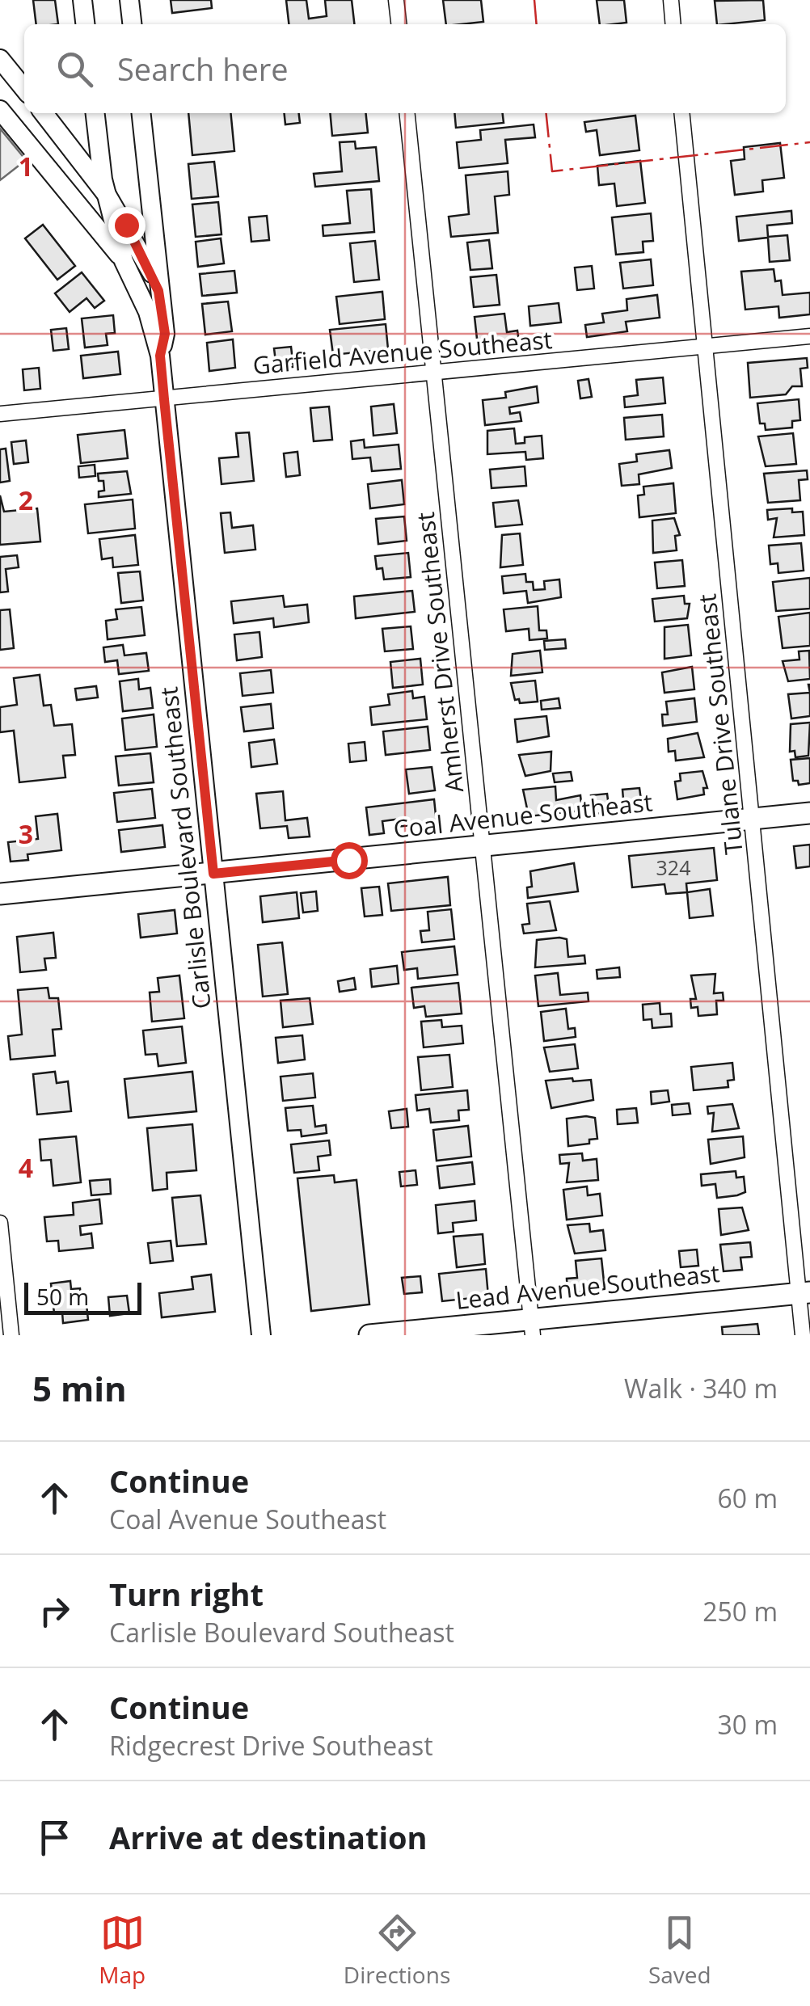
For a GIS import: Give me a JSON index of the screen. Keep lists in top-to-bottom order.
{
  "streets": {
    "main road": ["Coal Avenue Southeast", "Lead Avenue Southeast"],
    "street": [
      "Garfield Avenue Southeast",
      "Amherst Drive Southeast",
      "Tulane Drive Southeast",
      "Carlisle Boulevard Southeast"
    ]
  },
  "crossings": [
    ["Garfield Avenue Southeast", "Amherst Drive Southeast"],
    ["Garfield Avenue Southeast", "Tulane Drive Southeast"],
    ["Garfield Avenue Southeast", "Carlisle Boulevard Southeast"],
    ["Amherst Drive Southeast", "Coal Avenue Southeast"],
    ["Amherst Drive Southeast", "Lead Avenue Southeast"],
    ["Tulane Drive Southeast", "Coal Avenue Southeast"],
    ["Tulane Drive Southeast", "Lead Avenue Southeast"],
    ["Coal Avenue Southeast", "Carlisle Boulevard Southeast"]
  ],
  "house_numbers": ["324"],
  "scale_bar": "50 m",
  "page": {
    "search": "Search here",
    "scale": "50 m",
    "heading": ["5 min", "Walk · 340 m"],
    "list": [
      ["Continue", "Coal Avenue Southeast", "60 m"],
      ["Turn right", "Carlisle Boulevard Southeast", "250 m"],
      ["Continue", "Ridgecrest Drive Southeast", "30 m"],
      "Arrive at destination"
    ],
    "nav": ["Map", "Directions", "Saved"]
  },
  "grid": {
    "rows": [
      "1",
      "2",
      "3",
      "4"
    ]
  }
}
